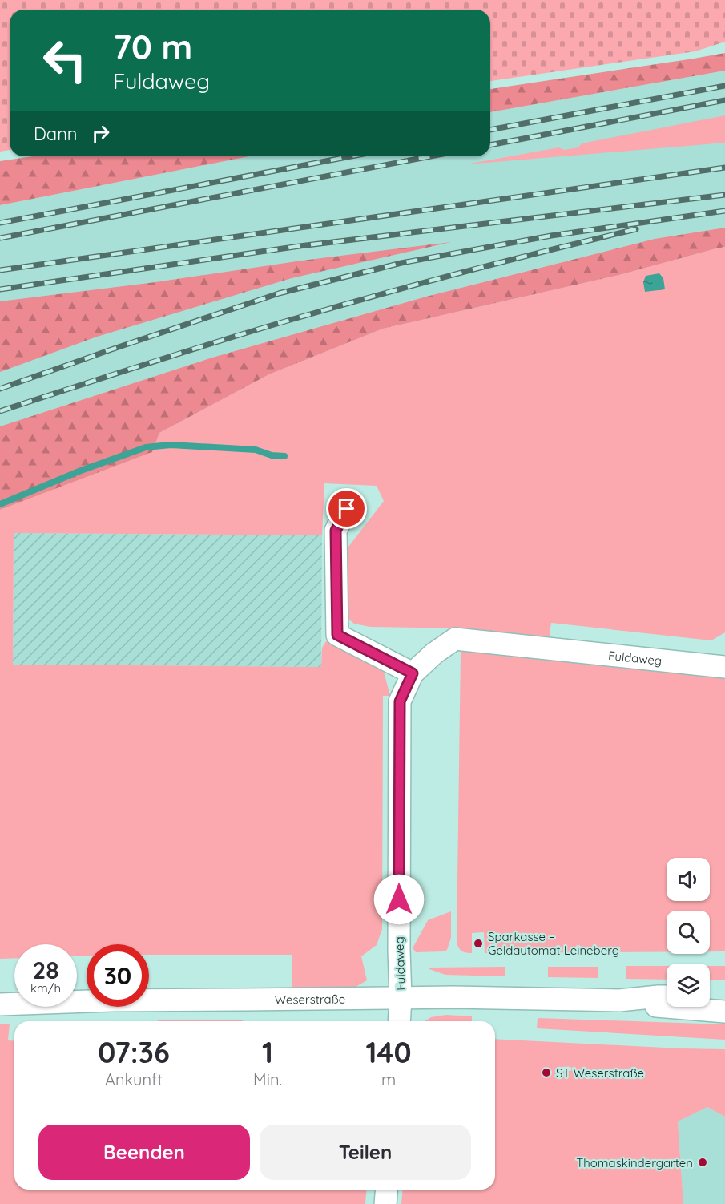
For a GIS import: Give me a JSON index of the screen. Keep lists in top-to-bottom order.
{
  "streets": {
    "street": ["Fuldaweg", "Weserstraße"]
  },
  "crossings": [
    ["Fuldaweg", "Weserstraße"]
  ],
  "places": ["Sparkasse – Geldautomat Leineberg", "ST Weserstraße", "Thomaskindergarten"],
  "page": {
    "turn": ["70 m", "Fuldaweg"],
    "then": "Dann",
    "speed": "28 km/h",
    "limit": "30",
    "eta": [
      "07:36",
      "Ankunft",
      "1",
      "Min.",
      "140",
      "m"
    ],
    "buttons": ["Beenden", "Teilen"]
  }
}
